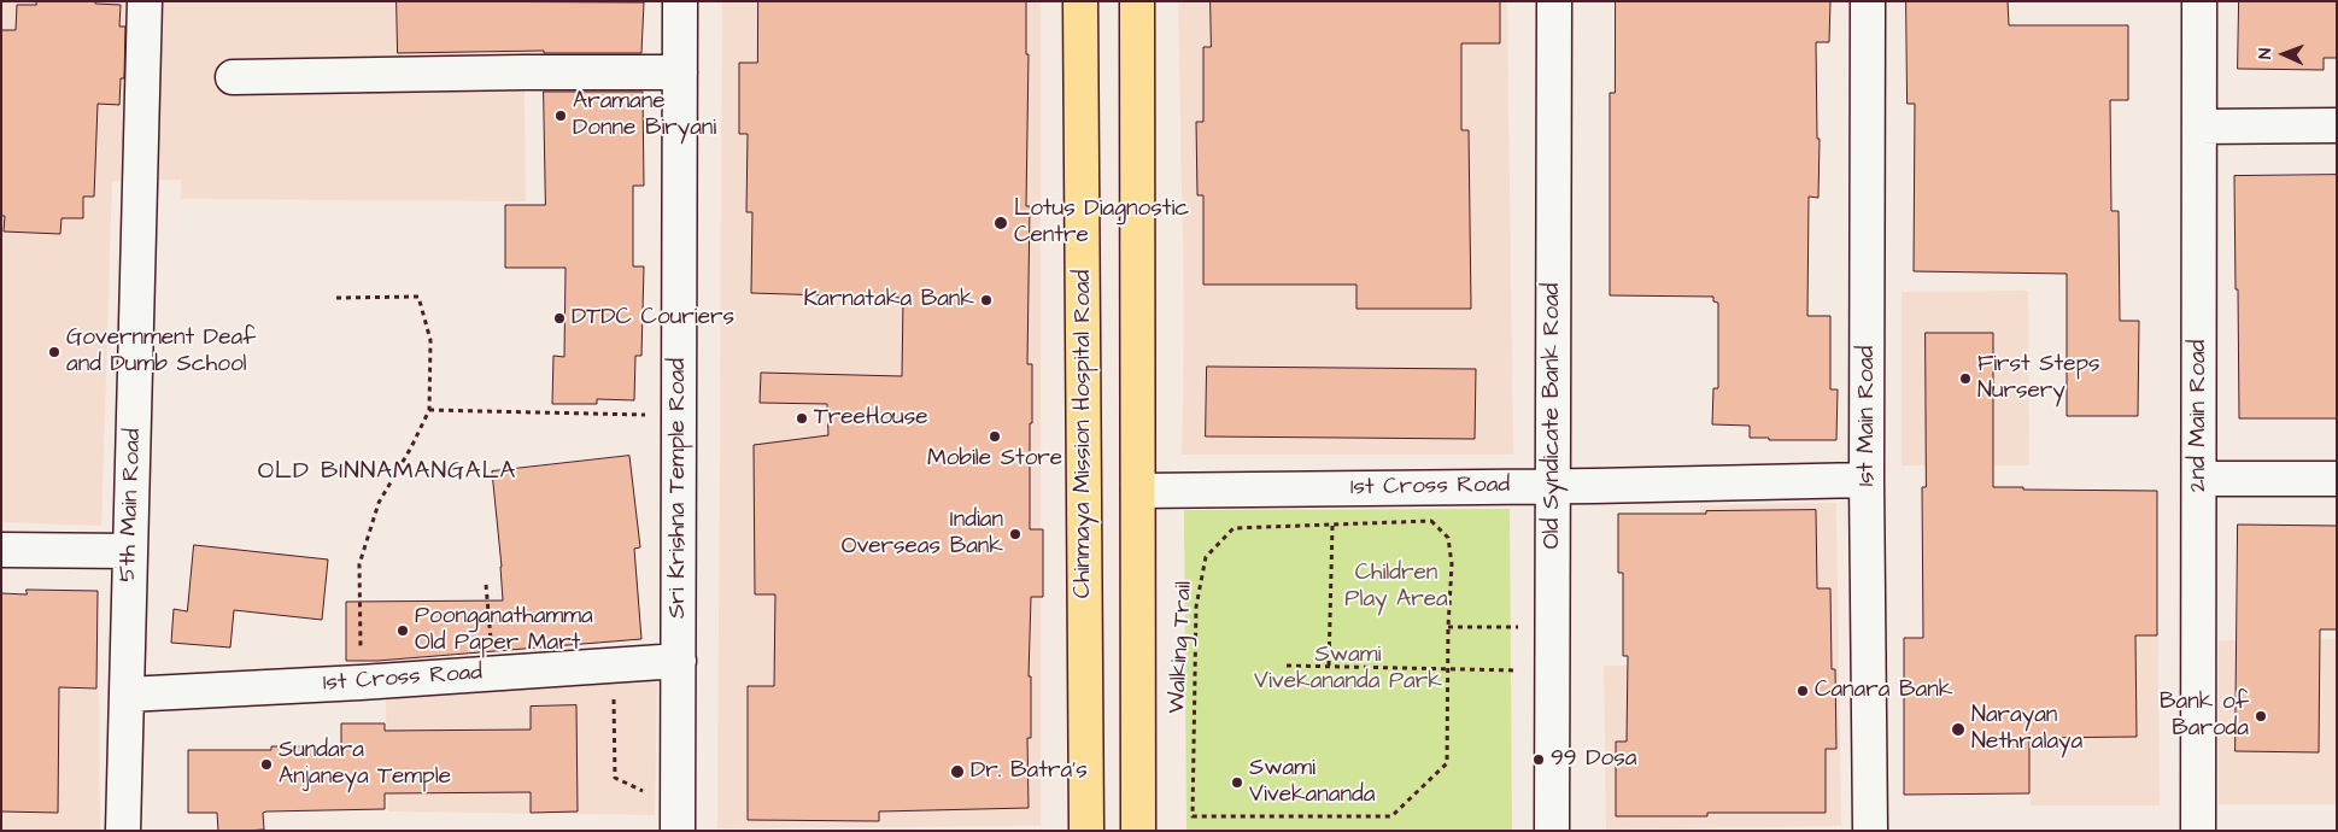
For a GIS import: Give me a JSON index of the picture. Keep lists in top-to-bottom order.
{
  "streets": {
    "main road": ["Chinmaya Mission Hospital Road"],
    "street": [
      "Old Syndicate Bank Road",
      "1st Main Road",
      "2nd Main Road",
      "1st Cross Road",
      "Sri Krishna Temple Road",
      "5th Main Road"
    ],
    "path": ["Walking Trail"]
  },
  "crossings": [
    ["Old Syndicate Bank Road", "1st Cross Road"],
    ["1st Main Road", "1st Cross Road"],
    ["1st Cross Road", "Sri Krishna Temple Road"],
    ["1st Cross Road", "5th Main Road"]
  ],
  "districts": ["OLD BINNAMANGALA"],
  "parks": ["Children Play Area", "Swami Vivekananda Park"],
  "places": [
    "Aramane Donne Biryani",
    "Lotus Diagnostic Centre",
    "Karnataka Bank",
    "DTDC Couriers",
    "Government Deaf and Dumb School",
    "First Steps Nursery",
    "TreeHouse",
    "Mobile Store",
    "Indian Overseas Bank",
    "Poonganathamma Old Paper Mart",
    "Canara Bank",
    "Bank of Baroda",
    "Narayan Nethralaya",
    "99 Dosa",
    "Sundara Anjaneya Temple",
    "Dr. Batra's",
    "Swami Vivekananda"
  ],
  "north": "left"
}
